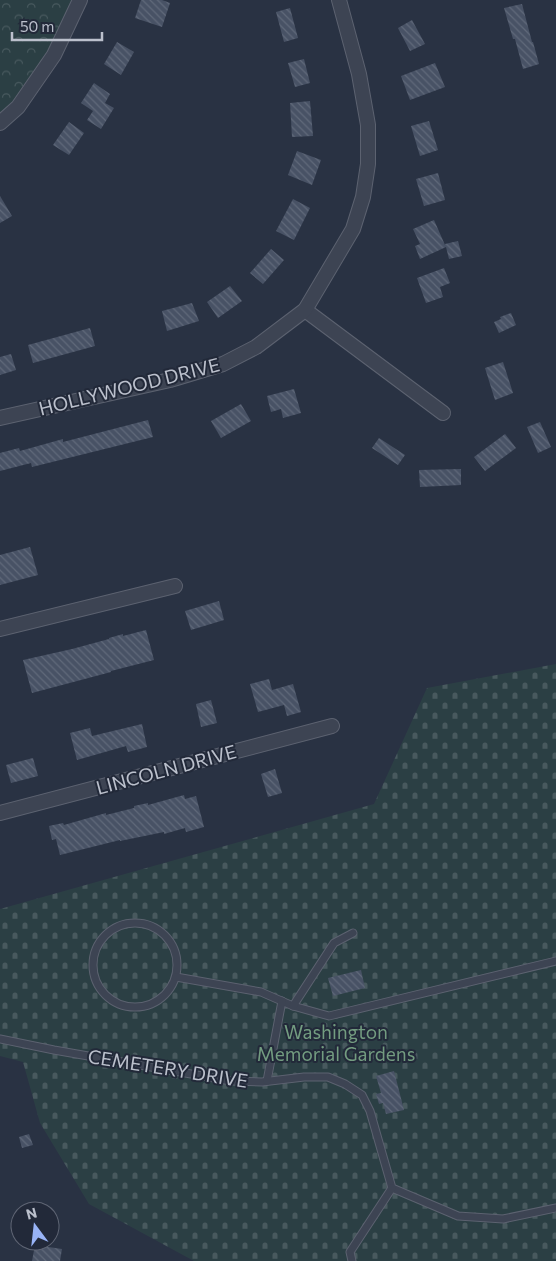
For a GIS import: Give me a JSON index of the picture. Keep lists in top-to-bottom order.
{
  "streets": {
    "street": ["HOLLYWOOD DRIVE", "LINCOLN DRIVE"],
    "lane": ["CEMETERY DRIVE"]
  },
  "parks": ["Washington Memorial Gardens"],
  "scale_bar": "50 m",
  "north": "top"
}
